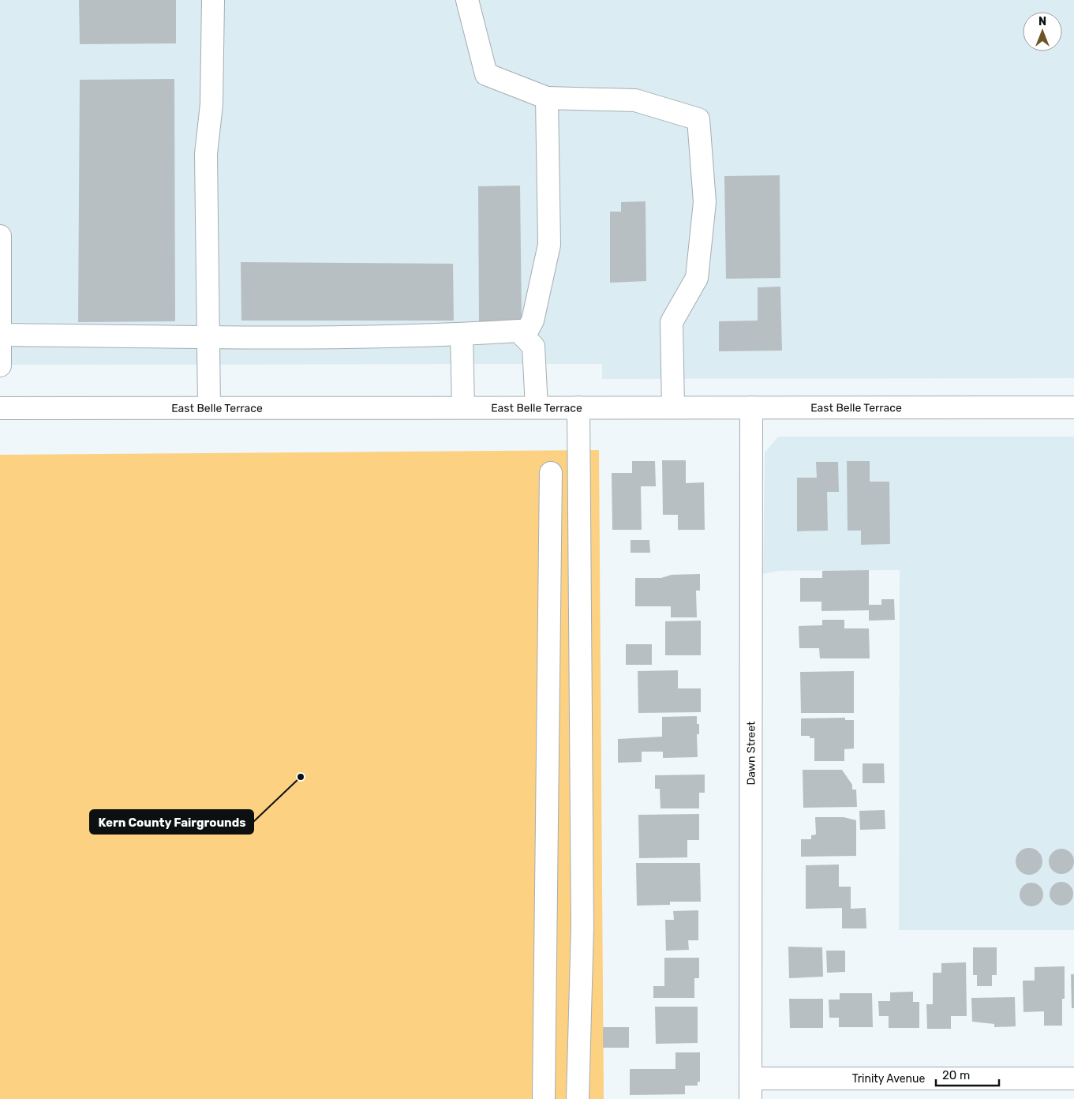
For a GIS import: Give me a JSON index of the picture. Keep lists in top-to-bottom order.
{
  "streets": {
    "street": ["East Belle Terrace", "Dawn Street", "Trinity Avenue"]
  },
  "crossings": [
    ["East Belle Terrace", "Dawn Street"],
    ["Dawn Street", "Trinity Avenue"]
  ],
  "places": ["Kern County Fairgrounds"],
  "scale_bar": "20 m",
  "north": "top"
}
